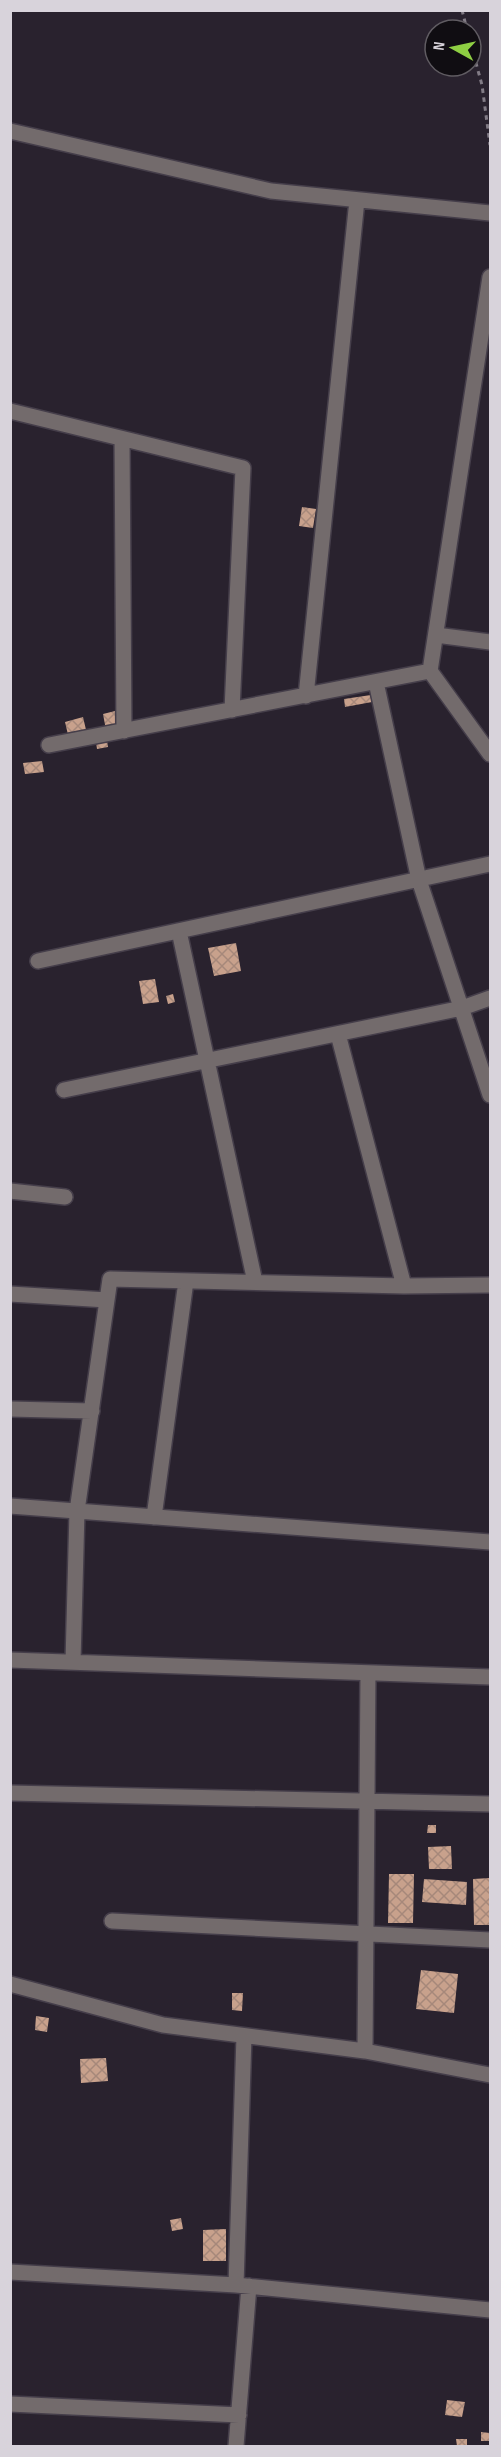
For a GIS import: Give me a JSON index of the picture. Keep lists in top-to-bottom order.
{
  "north": "left"
}
